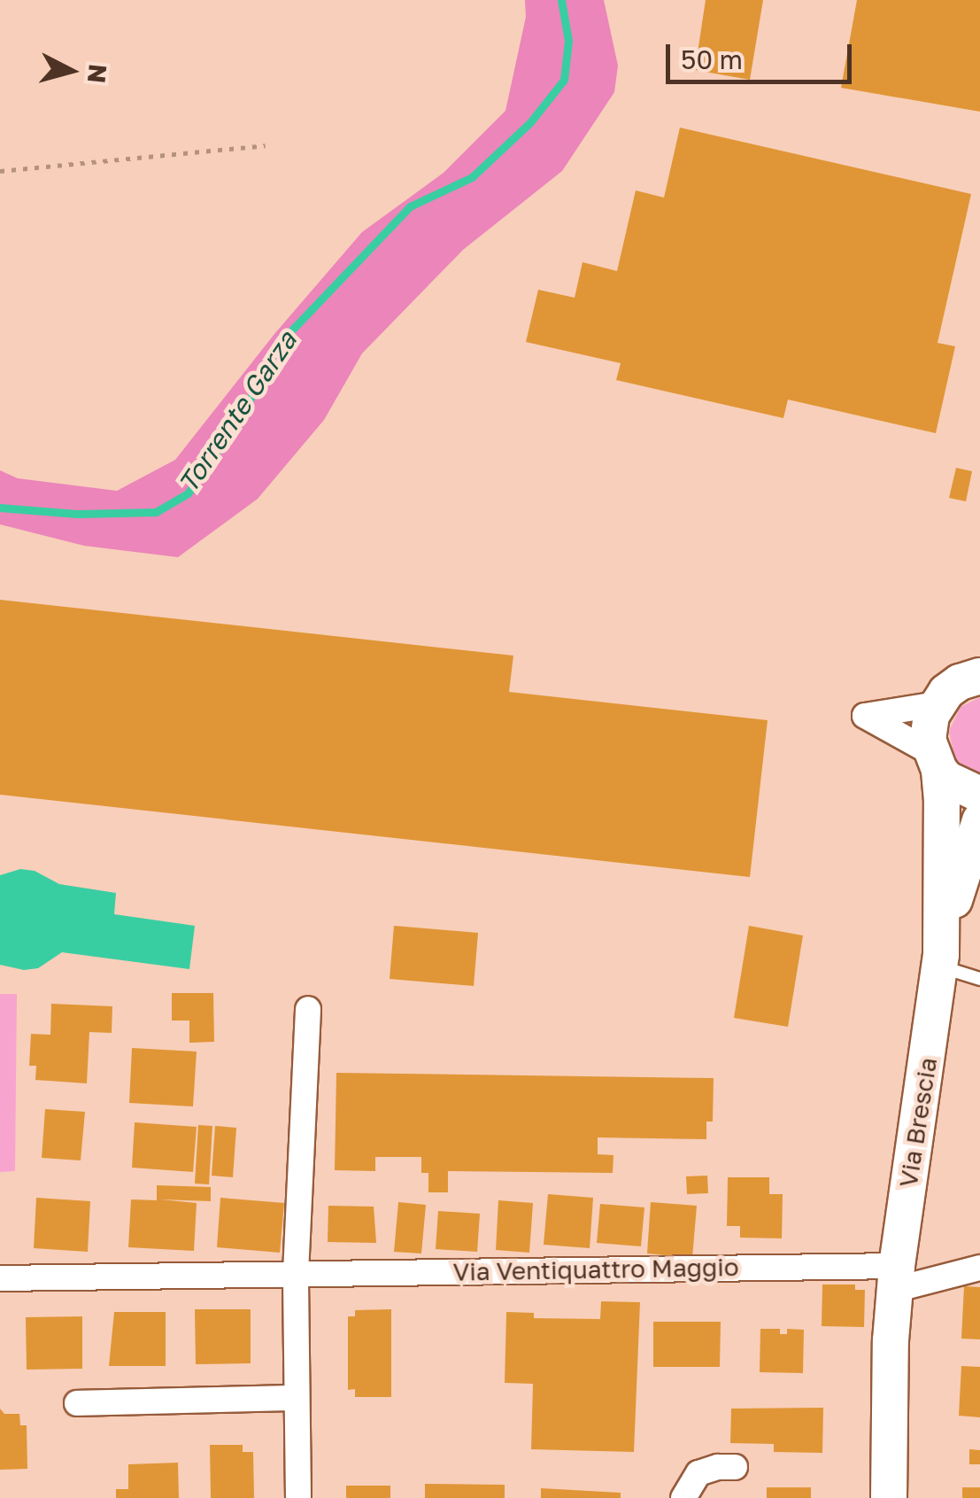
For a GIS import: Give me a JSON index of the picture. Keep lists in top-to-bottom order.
{
  "streets": {
    "main road": ["Via Brescia"],
    "street": ["Via Ventiquattro Maggio"]
  },
  "crossings": [
    ["Via Brescia", "Via Ventiquattro Maggio"]
  ],
  "water": ["Torrente Garza"],
  "scale_bar": "50 m",
  "north": "right"
}
